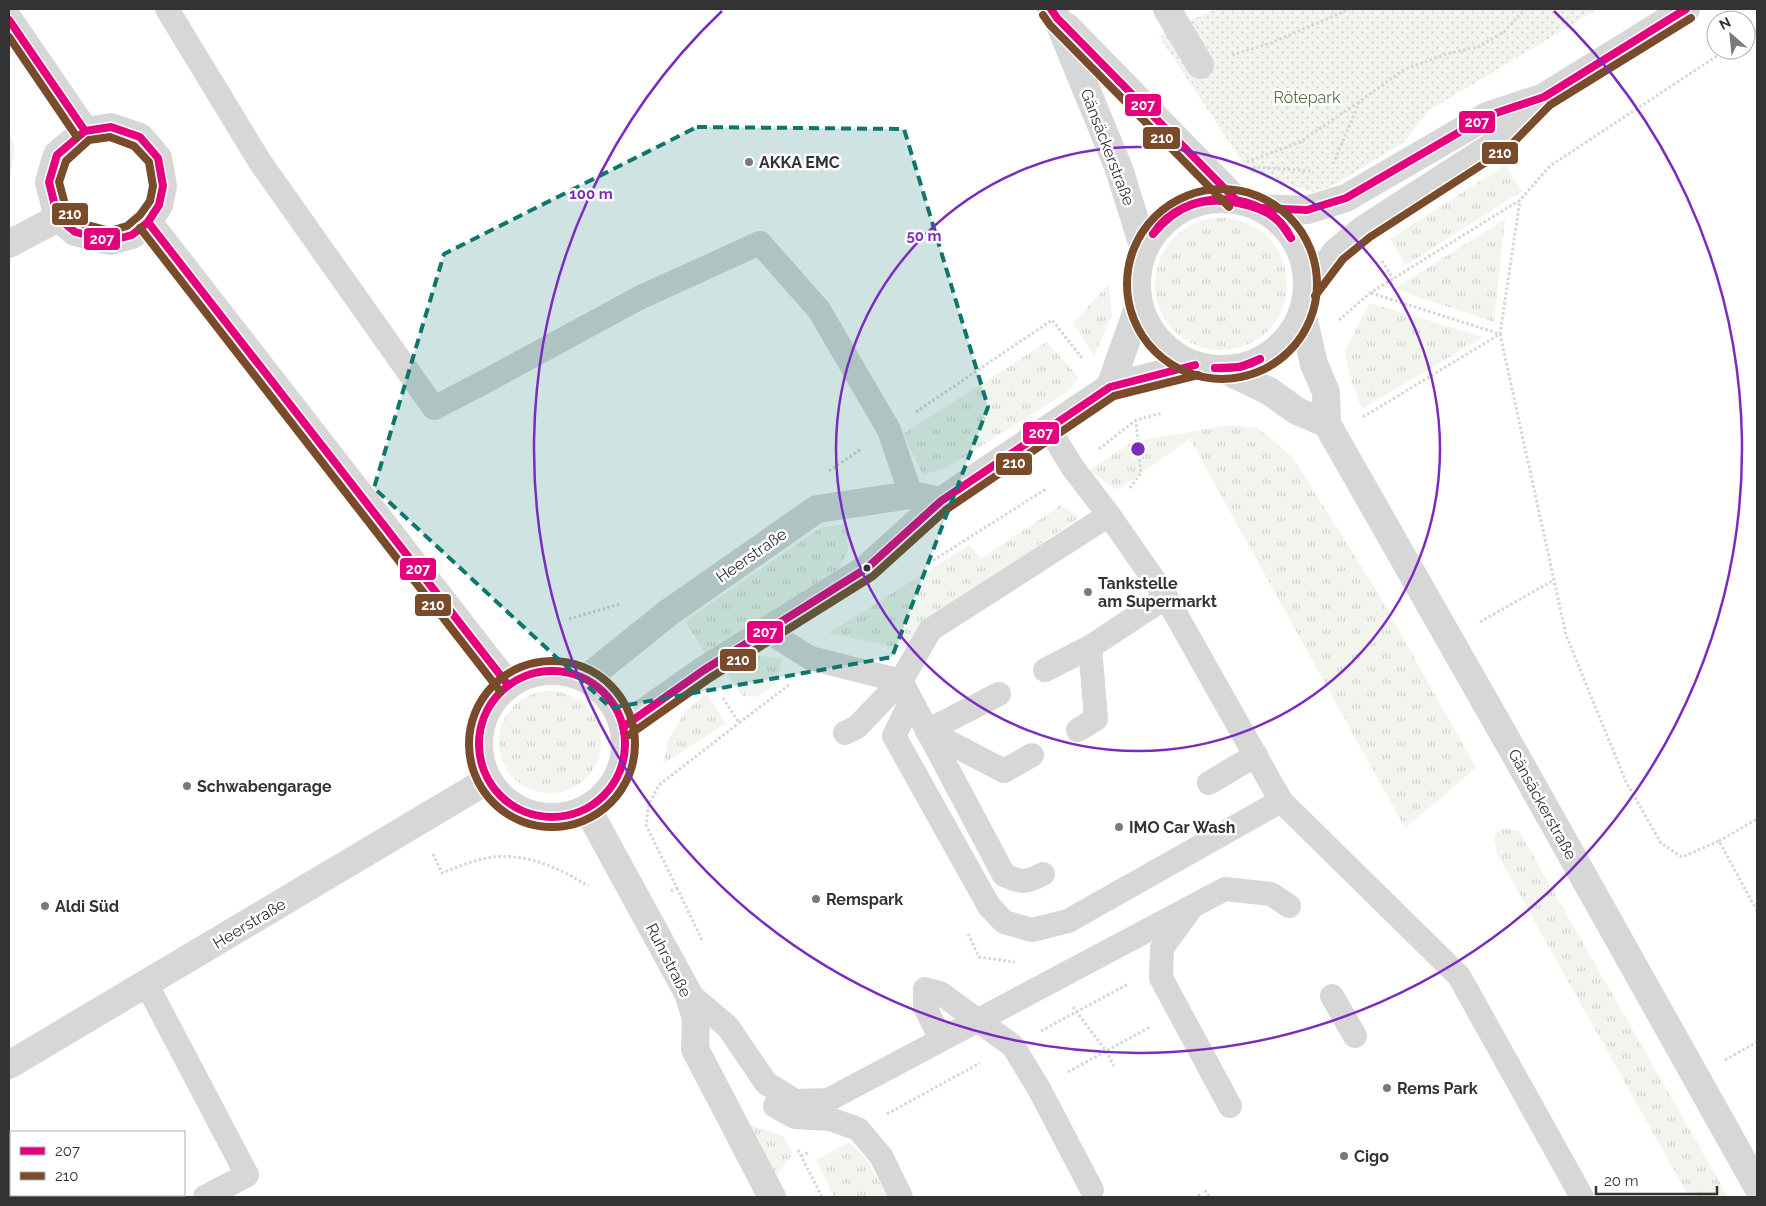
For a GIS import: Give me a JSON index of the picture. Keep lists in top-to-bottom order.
{
  "streets": {
    "street": ["Gänsäckerstraße", "Heerstraße", "Ruhrstraße"]
  },
  "crossings": [
    ["Heerstraße", "Ruhrstraße"]
  ],
  "parks": ["Rötepark"],
  "places": [
    "AKKA EMC",
    "Tankstelle am Supermarkt",
    "Schwabengarage",
    "IMO Car Wash",
    "Remspark",
    "Aldi Süd",
    "Rems Park",
    "Cigo"
  ],
  "lines": ["transit line 207", "transit line 210"],
  "legend": ["207", "210"],
  "scale_bar": "20 m",
  "north": "top left",
  "rings": ["100 m", "50 m"]
}
